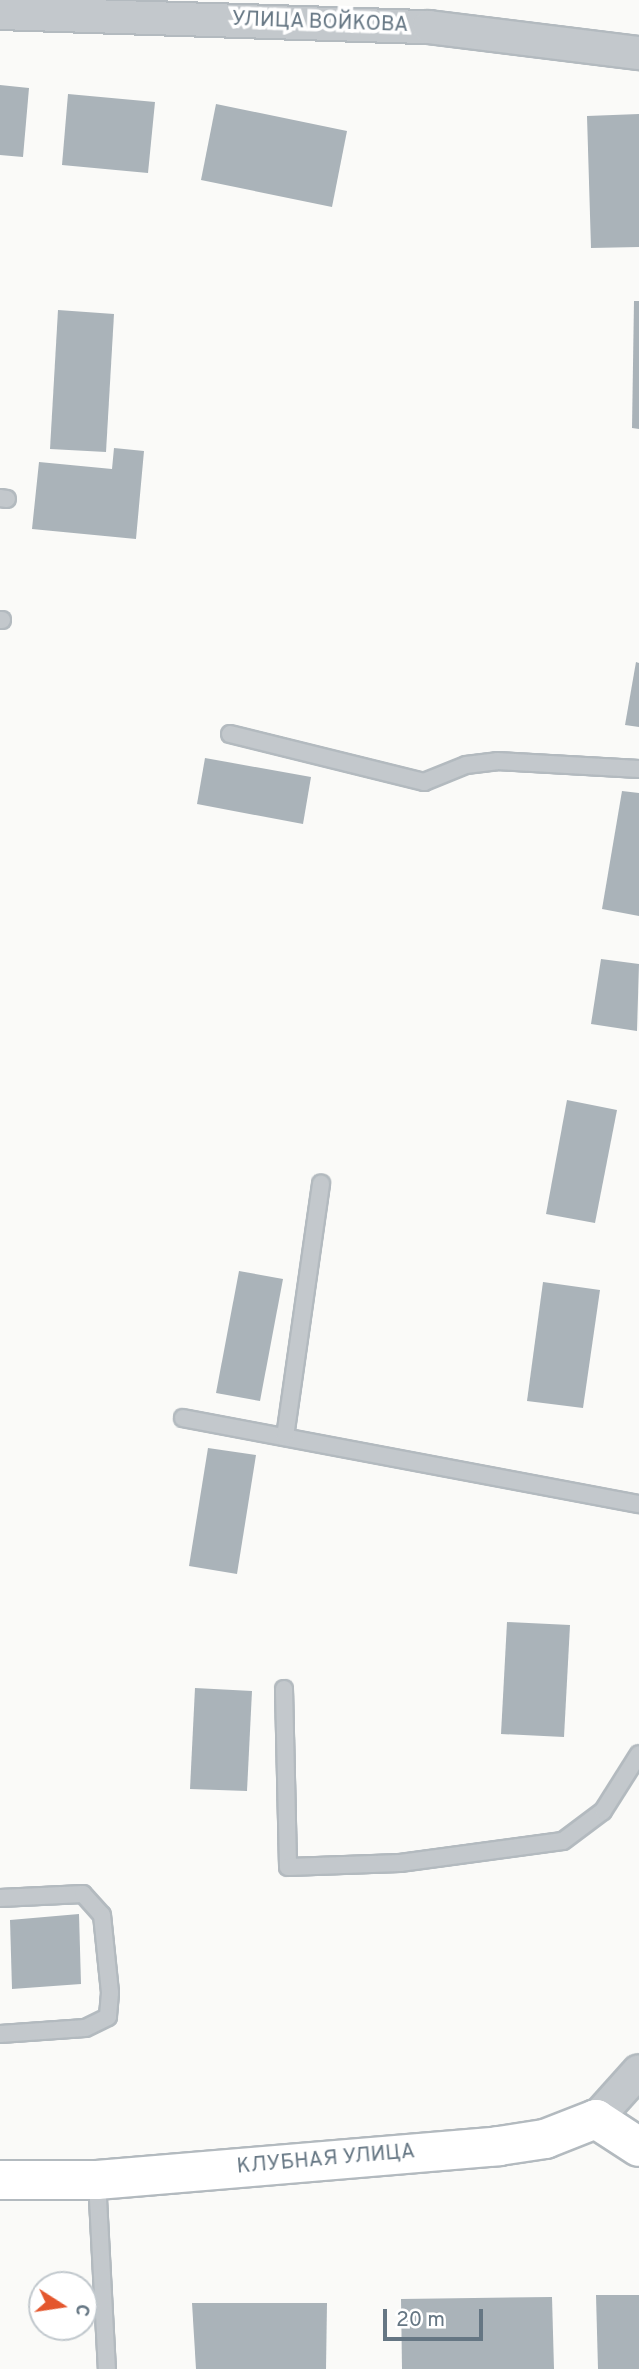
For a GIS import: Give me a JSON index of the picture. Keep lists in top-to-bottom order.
{
  "streets": {
    "street": ["УЛИЦА ВОЙКОВА", "КЛУБНАЯ УЛИЦА"]
  },
  "scale_bar": "20 m",
  "north": "right"
}
